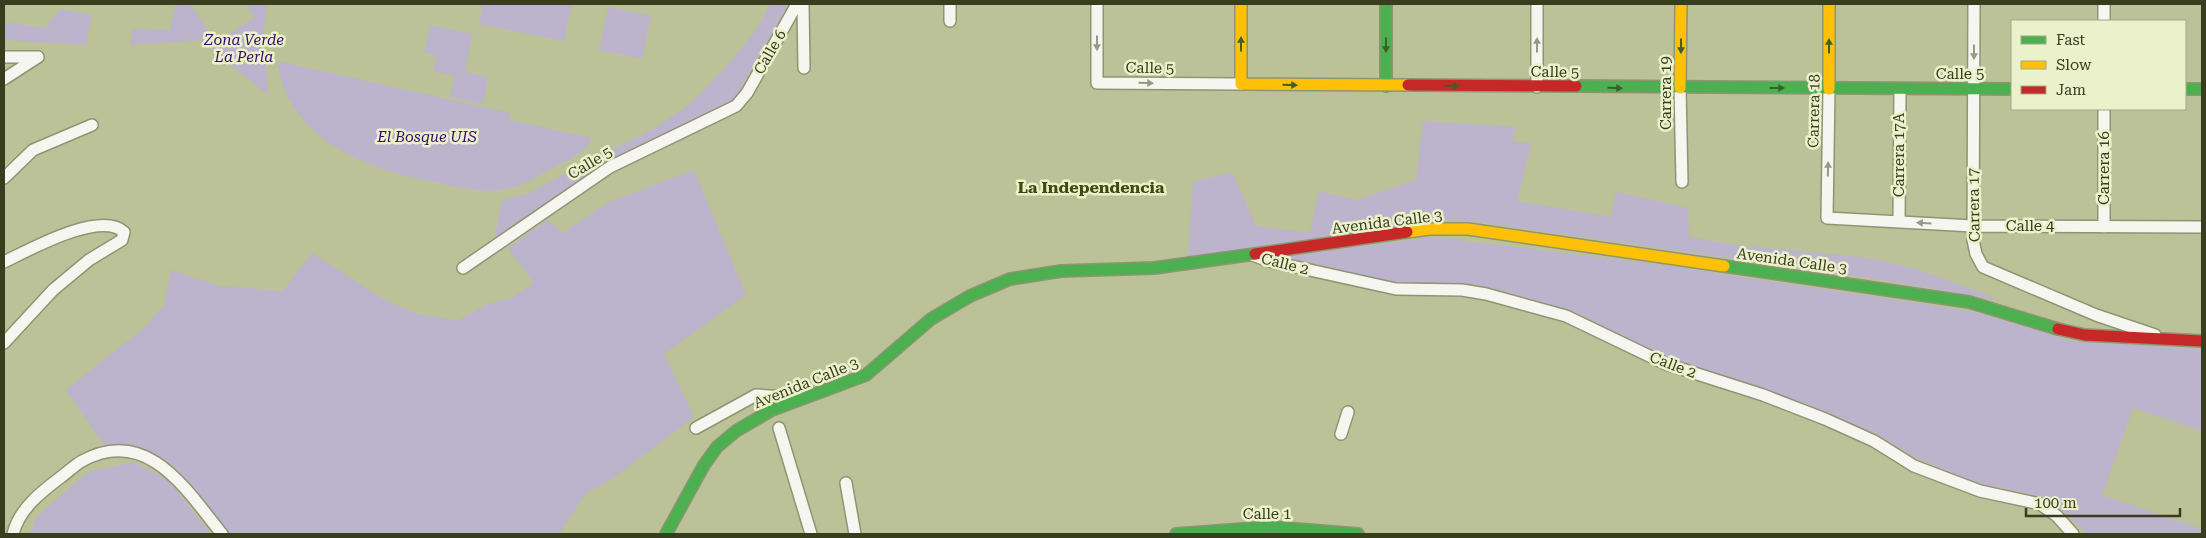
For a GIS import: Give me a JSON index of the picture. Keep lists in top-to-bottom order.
{
  "streets": {
    "street": [
      "Calle 6",
      "Calle 5",
      "Carrera 19",
      "Carrera 18",
      "Carrera 17A",
      "Carrera 16",
      "Carrera 17",
      "Avenida Calle 3",
      "Calle 4",
      "Calle 2",
      "Calle 1"
    ]
  },
  "crossings": [
    ["Calle 6", "Calle 5"],
    ["Calle 5", "Carrera 19"],
    ["Calle 5", "Carrera 18"],
    ["Calle 5", "Carrera 17A"],
    ["Calle 5", "Carrera 17"],
    ["Carrera 18", "Calle 4"],
    ["Carrera 17A", "Calle 4"],
    ["Carrera 16", "Calle 4"],
    ["Carrera 17", "Avenida Calle 3"],
    ["Carrera 17", "Calle 4"],
    ["Avenida Calle 3", "Calle 2"]
  ],
  "one_way": ["Calle 5", "Carrera 19", "Carrera 18"],
  "districts": ["La Independencia"],
  "parks": ["Zona Verde La Perla", "El Bosque UIS"],
  "legend": ["Fast", "Slow", "Jam"],
  "scale_bar": "100 m"
}
